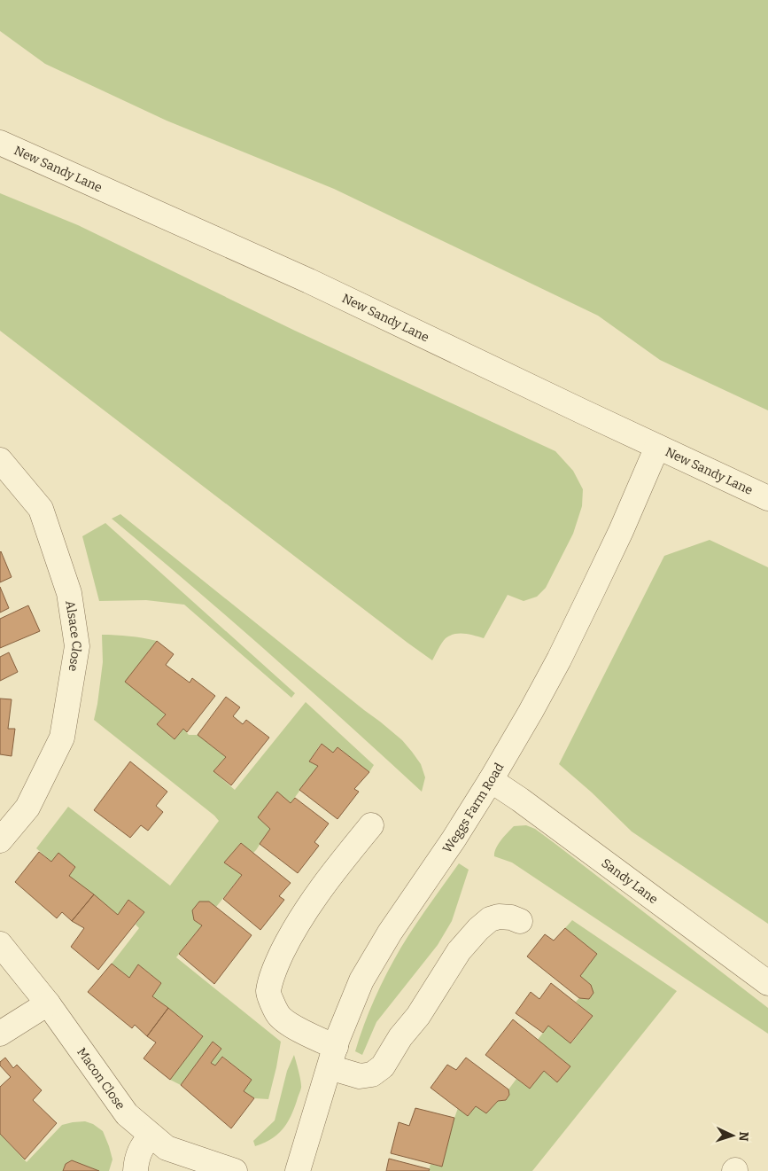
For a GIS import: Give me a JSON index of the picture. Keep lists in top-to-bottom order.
{
  "streets": {
    "street": [
      "New Sandy Lane",
      "Alsace Close",
      "Weggs Farm Road",
      "Sandy Lane",
      "Macon Close"
    ]
  },
  "crossings": [
    ["New Sandy Lane", "Weggs Farm Road"],
    ["Weggs Farm Road", "Sandy Lane"]
  ],
  "north": "right"
}
